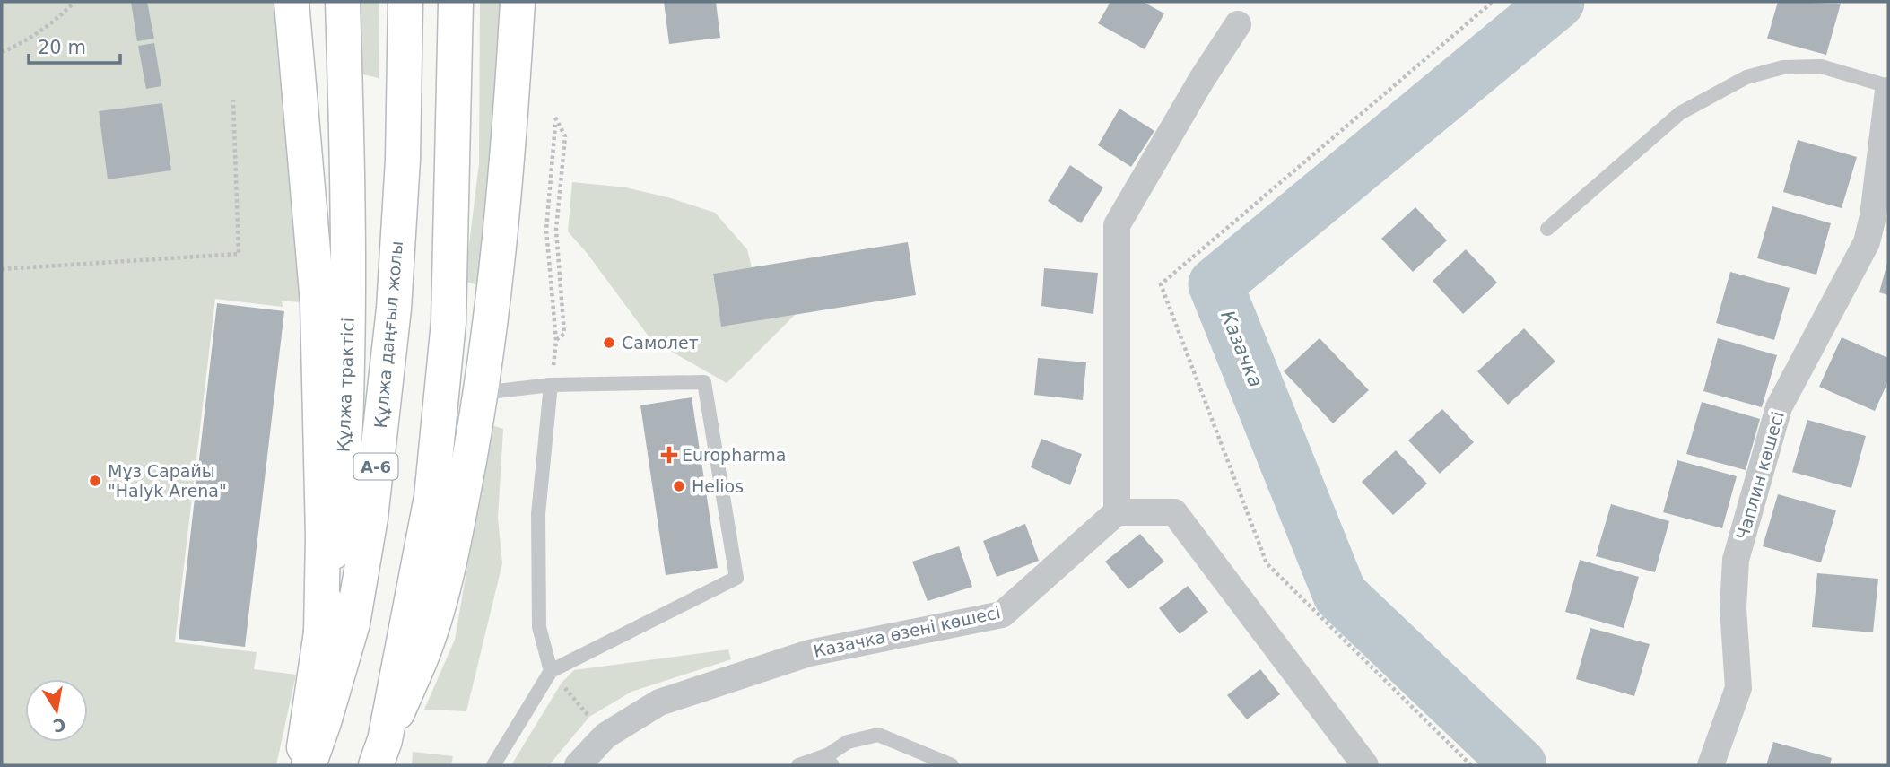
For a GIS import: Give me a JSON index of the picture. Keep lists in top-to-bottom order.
{
  "streets": {
    "main road": ["Құлжа даңғыл жолы", "Құлжа трактісі", "A-6"],
    "street": ["Чаплин көшесі", "Казачка өзені көшесі"]
  },
  "water": ["Казачка"],
  "places": {
    "other": ["Самолет", "Мұз Сарайы \"Halyk Arena\"", "Helios"],
    "health": ["Europharma"]
  },
  "scale_bar": "20 m",
  "north": "bottom"
}
